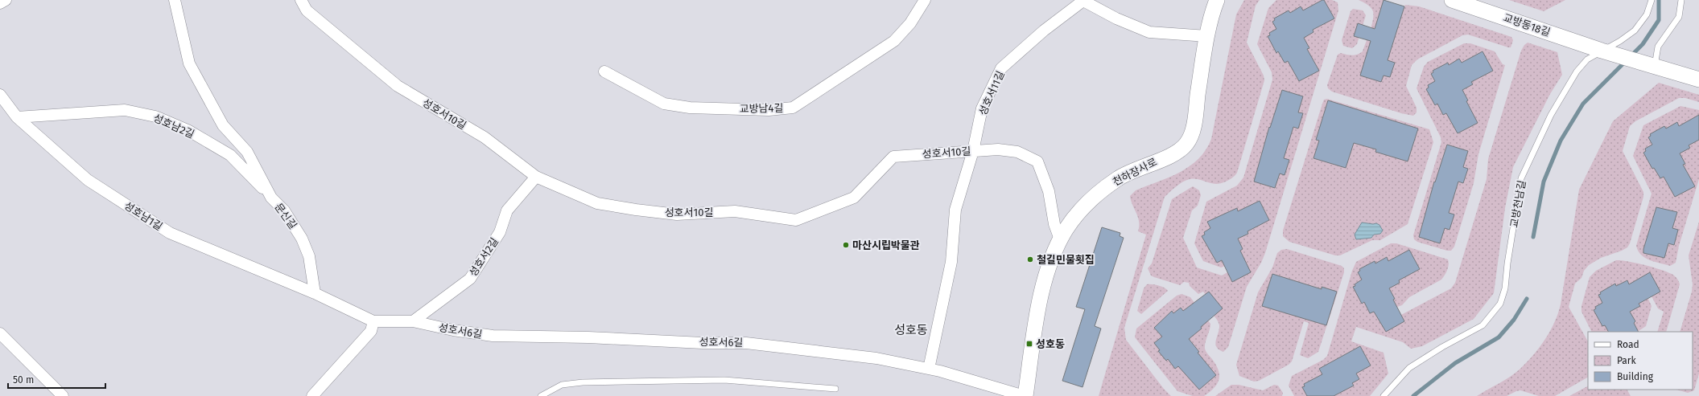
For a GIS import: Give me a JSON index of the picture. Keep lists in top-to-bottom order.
{
  "streets": {
    "main road": ["교방동18길", "천하장사로"],
    "street": [
      "성호서11길",
      "교방남4길",
      "성호서10길",
      "성호남2길",
      "성호남1길",
      "문신길",
      "성호서2길",
      "성호서6길"
    ],
    "lane": ["교방천남길"]
  },
  "crossings": [
    ["교방동18길", "교방천남길"],
    ["성호서11길", "성호서10길"],
    ["성호서11길", "천하장사로"],
    ["성호서11길", "성호서6길"],
    ["성호서10길", "천하장사로"],
    ["성호서10길", "성호서2길"],
    ["성호남2길", "성호남1길"],
    ["성호남2길", "문신길"],
    ["천하장사로", "성호서6길"],
    ["성호남1길", "문신길"],
    ["성호서2길", "성호서6길"]
  ],
  "districts": ["성호동"],
  "places": {
    "other": ["마산시립박물관", "철길민물횟집"],
    "transit": ["성호동"]
  },
  "legend": ["Road", "Park", "Building"],
  "scale_bar": "50 m"
}
